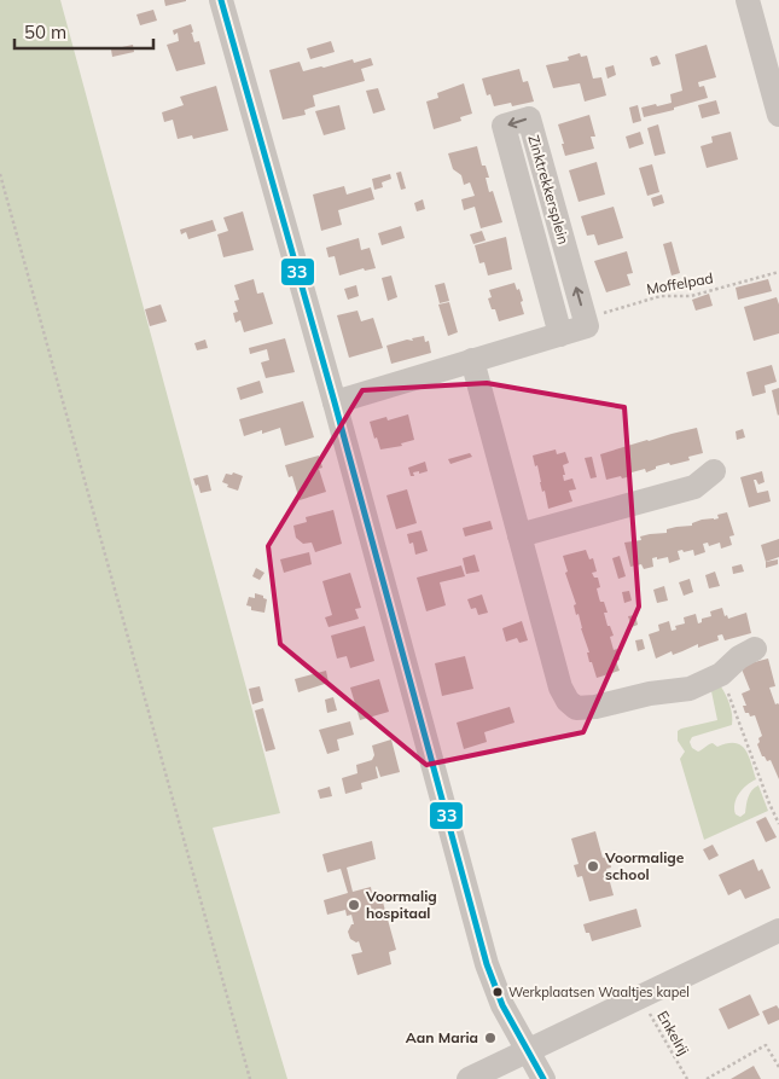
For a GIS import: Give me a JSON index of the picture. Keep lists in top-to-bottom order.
{
  "streets": {
    "street": ["Zinktrekkersplein"],
    "path": ["Moffelpad", "Enkelrij"]
  },
  "crossings": [
    ["Zinktrekkersplein", "Moffelpad"]
  ],
  "places": [
    "Voormalige school",
    "Voormalig hospitaal",
    "Werkplaatsen Waaltjes kapel",
    "Aan Maria"
  ],
  "lines": ["transit line 33"],
  "scale_bar": "50 m"
}
